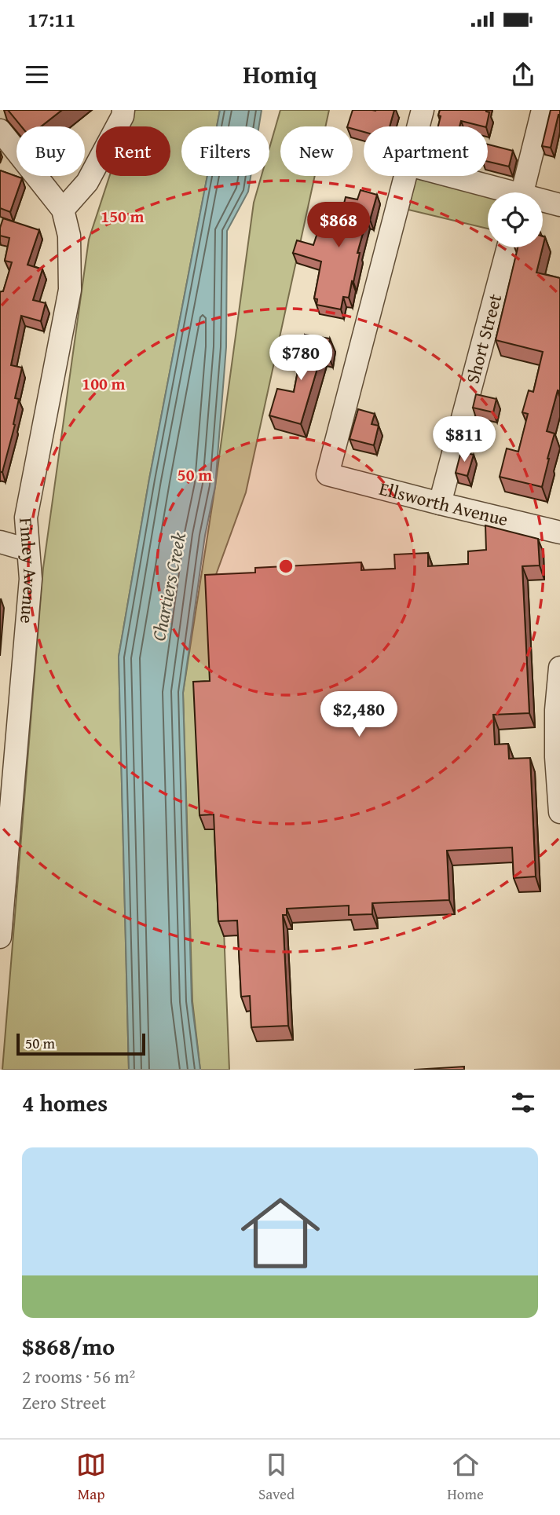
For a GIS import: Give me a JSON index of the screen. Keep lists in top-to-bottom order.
{
  "streets": {
    "street": ["Short Street", "Ellsworth Avenue", "Finley Avenue"]
  },
  "crossings": [
    ["Short Street", "Ellsworth Avenue"]
  ],
  "water": ["Chartiers Creek"],
  "scale_bar": "50 m",
  "page": {
    "status": "17:11",
    "header": "Homiq",
    "chip": [
      "Buy",
      "Rent",
      "Filters",
      "New",
      "Apartment"
    ],
    "price": [
      "$868",
      "$780",
      "$811",
      "$2,480"
    ],
    "scale": "50 m",
    "heading": "4 homes",
    "list": [
      {
        "name": "$868/mo",
        "note": "2 rooms · 56 m² · Zero Street"
      }
    ],
    "tabs": ["Map", "Saved", "Home"]
  },
  "rings": ["150 m", "100 m", "50 m"]
}
